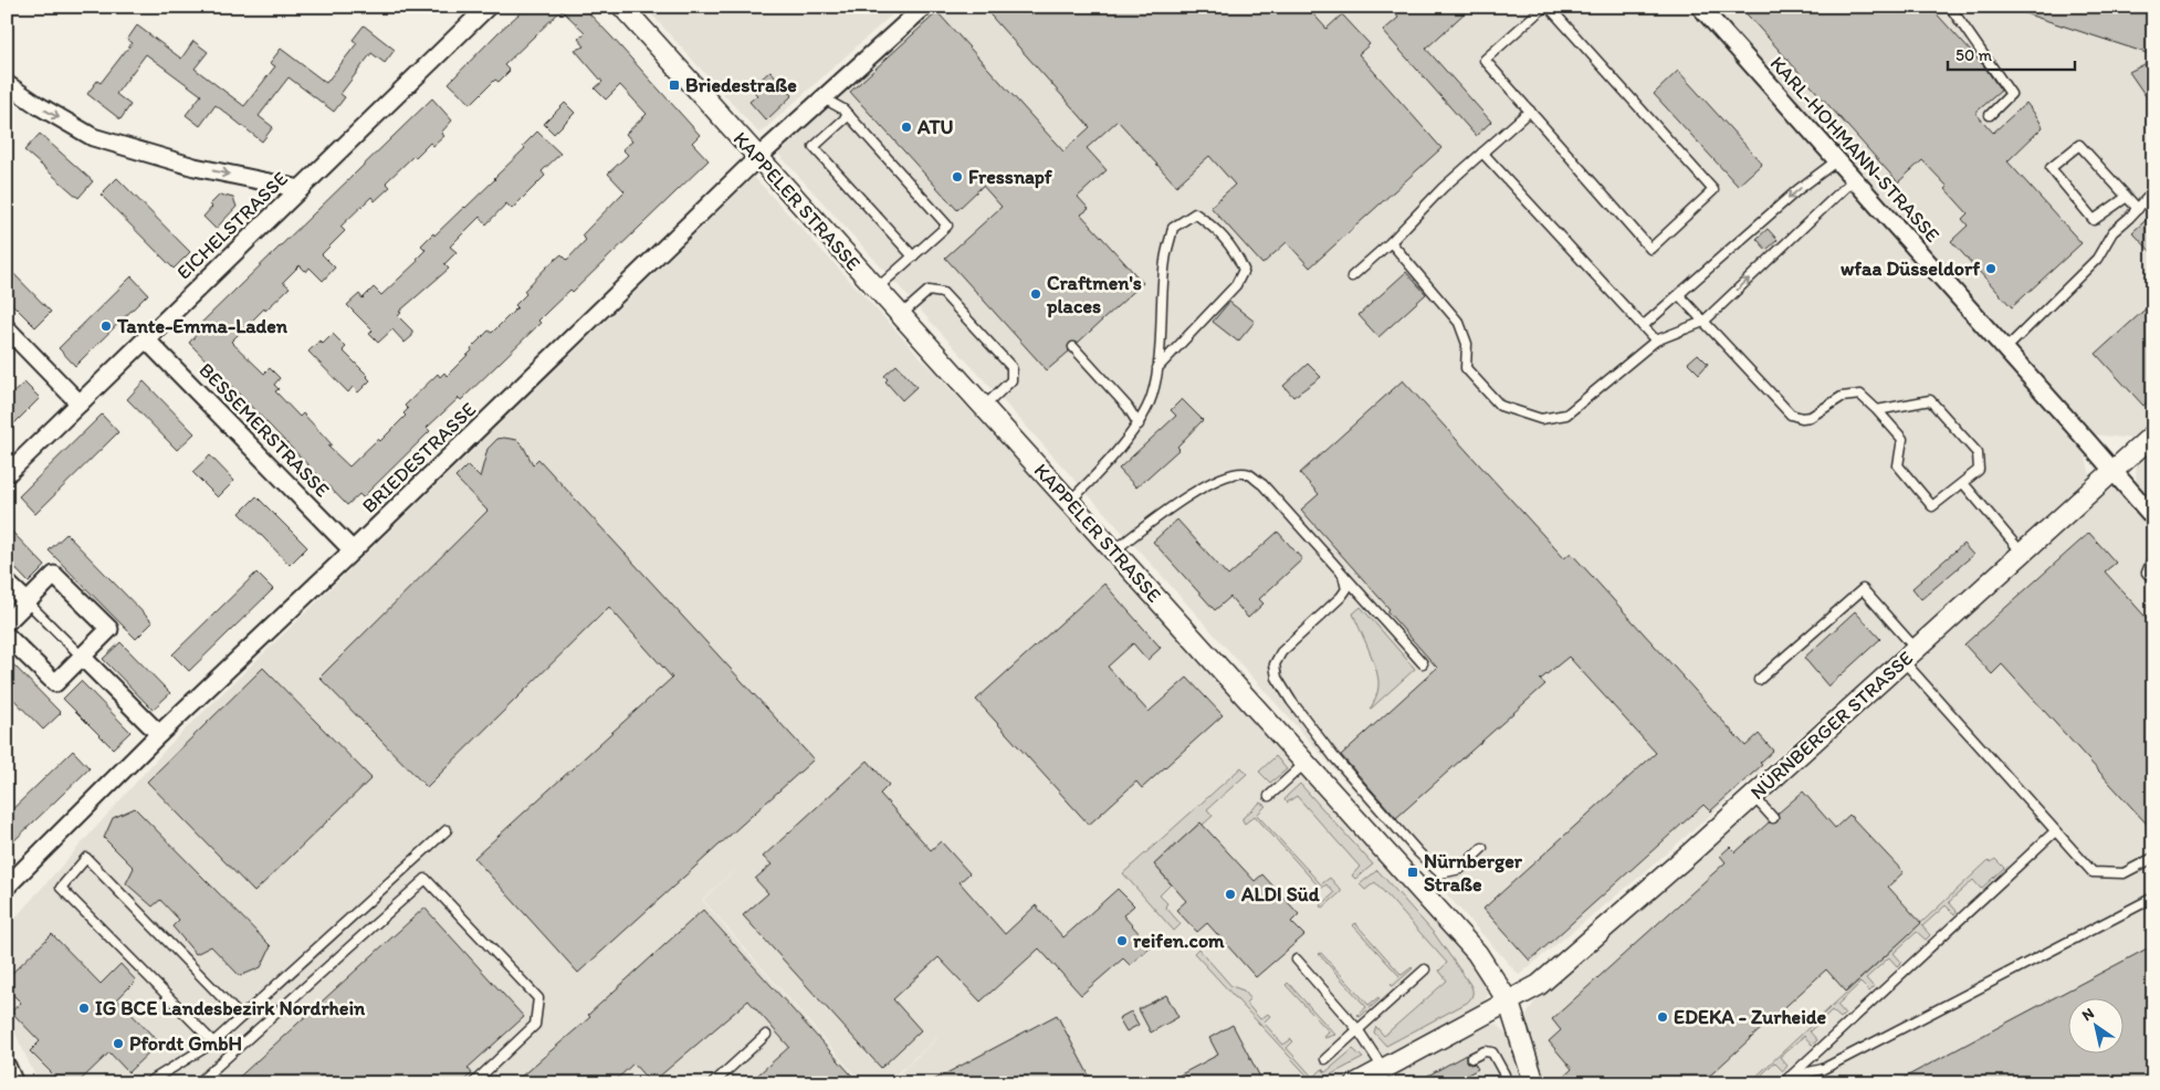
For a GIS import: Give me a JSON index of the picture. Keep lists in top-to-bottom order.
{
  "streets": {
    "street": [
      "KARL-HOHMANN-STRASSE",
      "KAPPELER STRASSE",
      "EICHELSTRASSE",
      "BESSEMERSTRASSE",
      "BRIEDESTRASSE",
      "NÜRNBERGER STRASSE"
    ]
  },
  "crossings": [
    ["KARL-HOHMANN-STRASSE", "NÜRNBERGER STRASSE"],
    ["KAPPELER STRASSE", "BRIEDESTRASSE"],
    ["KAPPELER STRASSE", "NÜRNBERGER STRASSE"],
    ["EICHELSTRASSE", "BESSEMERSTRASSE"],
    ["BESSEMERSTRASSE", "BRIEDESTRASSE"]
  ],
  "places": {
    "transit": ["Briedestraße", "Nürnberger Straße"],
    "other": [
      "ATU",
      "Fressnapf",
      "wfaa Düsseldorf",
      "Craftmen's places",
      "Tante-Emma-Laden",
      "ALDI Süd",
      "reifen.com",
      "IG BCE Landesbezirk Nordrhein",
      "EDEKA - Zurheide",
      "Pfordt GmbH"
    ]
  },
  "scale_bar": "50 m",
  "north": "top left"
}
